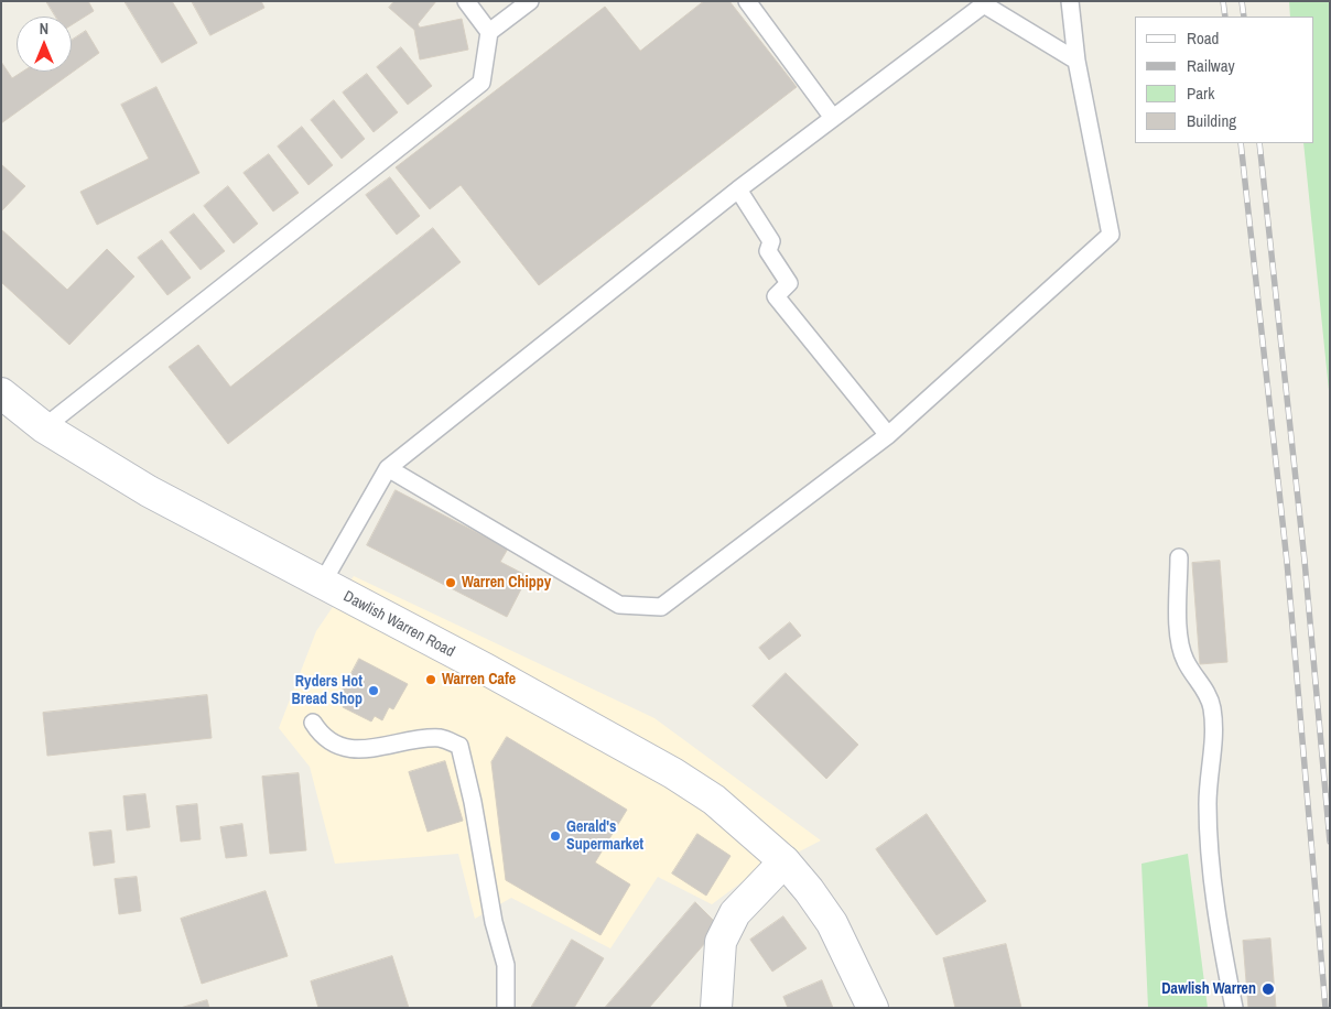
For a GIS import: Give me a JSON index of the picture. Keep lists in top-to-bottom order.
{
  "streets": {
    "street": ["Dawlish Warren Road"]
  },
  "places": [
    "Warren Chippy",
    "Warren Cafe",
    "Ryders Hot Bread Shop",
    "Gerald's Supermarket",
    "Dawlish Warren"
  ],
  "legend": [
    "Road",
    "Railway",
    "Park",
    "Building"
  ],
  "north": "top"
}
